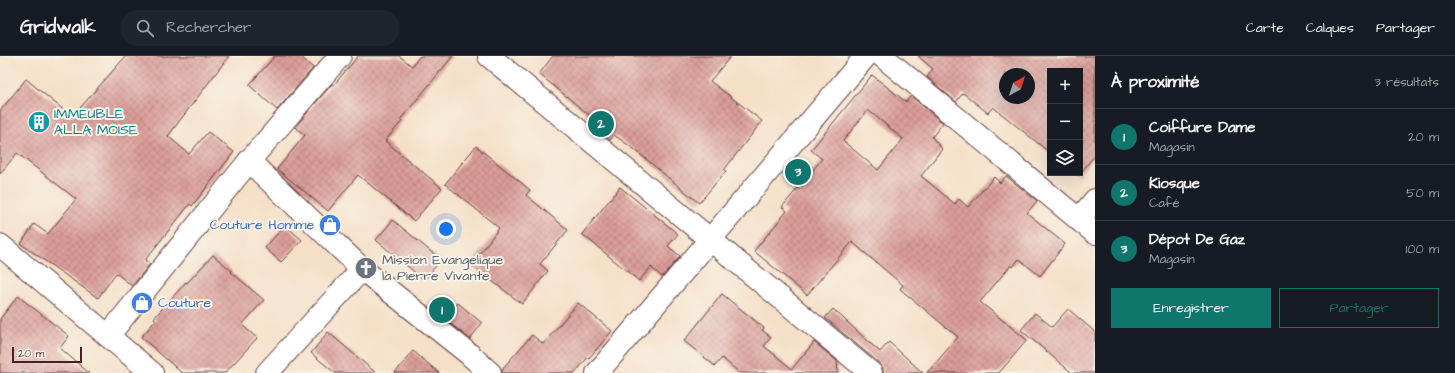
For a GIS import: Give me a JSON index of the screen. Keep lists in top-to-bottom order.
{
  "places": {
    "building": ["IMMEUBLE ALLA MOISE"],
    "shop": ["Couture Homme", "Couture"],
    "church": ["Mission Evangelique la Pierre Vivante"]
  },
  "scale_bar": "20 m",
  "north": "top right",
  "page": {
    "header": "Gridwalk",
    "search": "Rechercher",
    "nav": ["Carte", "Calques", "Partager"],
    "heading": ["À proximité", "3 résultats"],
    "map_buttons": ["+", "−"],
    "list": [
      {
        "mark": "1",
        "name": "Coiffure Dame",
        "note": "Magasin",
        "value": "20 m"
      },
      {
        "mark": "2",
        "name": "Kiosque",
        "note": "Café",
        "value": "50 m"
      },
      {
        "mark": "3",
        "name": "Dépot De Gaz",
        "note": "Magasin",
        "value": "100 m"
      }
    ],
    "pins": ["2", "3", "1"],
    "buttons": ["Enregistrer", "Partager"],
    "scale": "20 m"
  }
}
